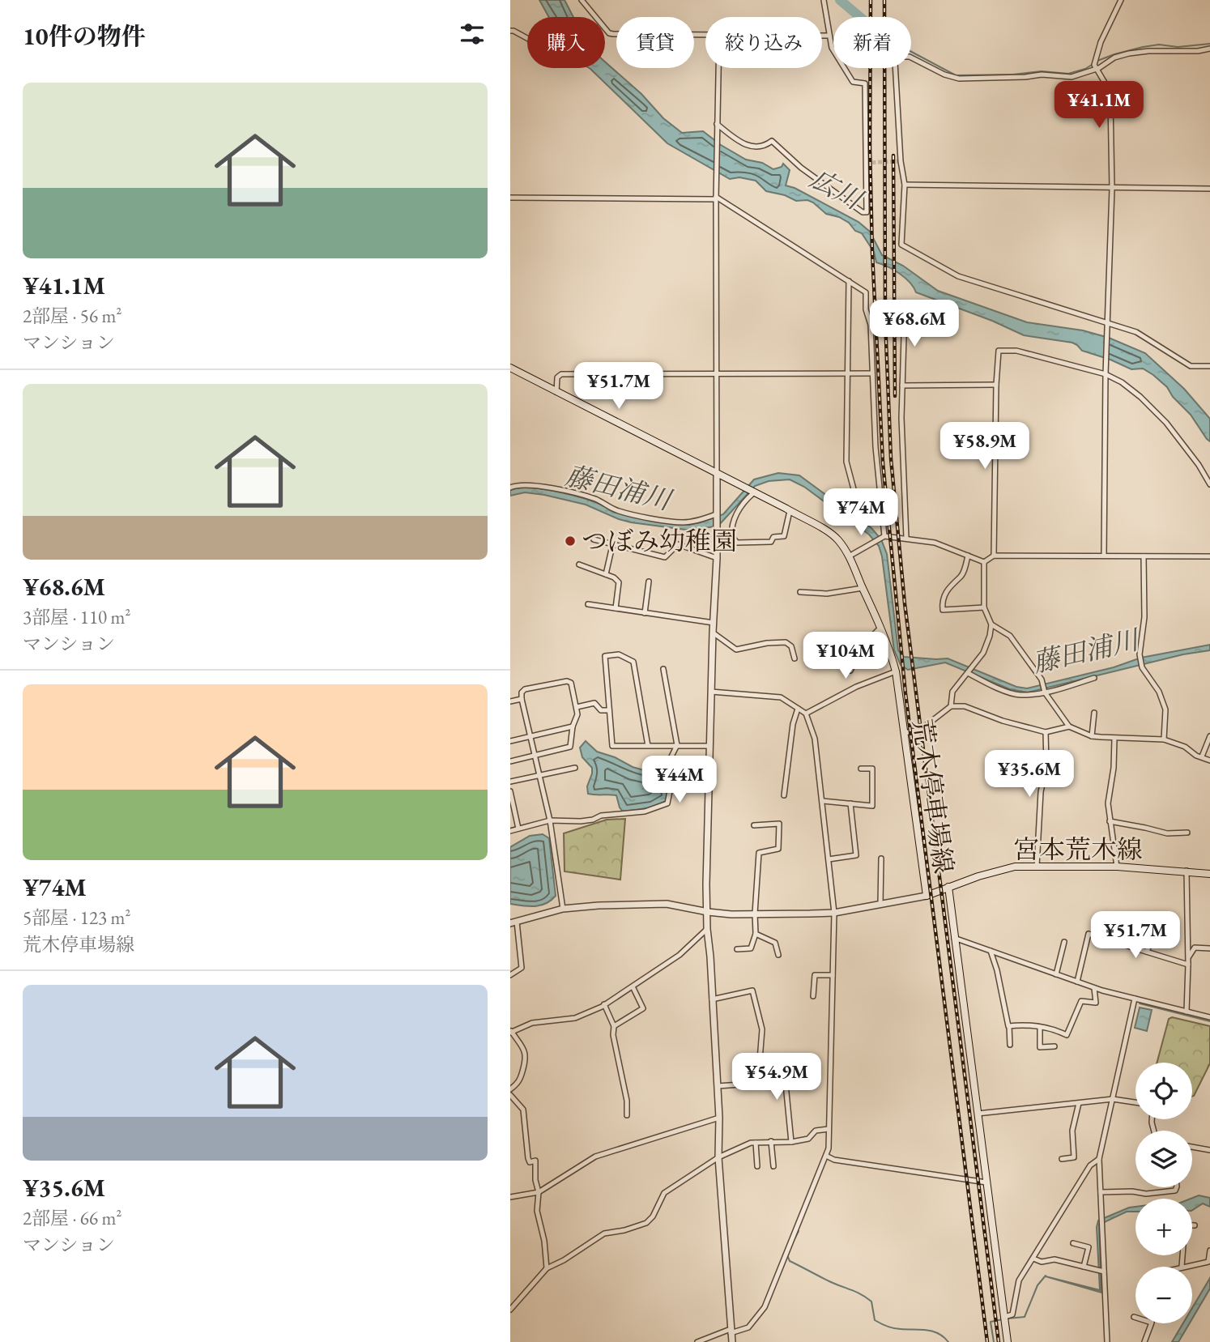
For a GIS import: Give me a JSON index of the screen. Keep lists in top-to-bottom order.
{
  "streets": {
    "main road": ["荒木停車場線", "宮本荒木線"]
  },
  "crossings": [
    ["荒木停車場線", "宮本荒木線"]
  ],
  "water": ["広川", "藤田浦川"],
  "places": ["つぼみ幼稚園"],
  "page": {
    "heading": "10件の物件",
    "chip": [
      "購入",
      "賃貸",
      "絞り込み",
      "新着"
    ],
    "list": [
      {
        "name": "¥41.1M",
        "note": "2部屋 · 56 m² · マンション"
      },
      {
        "name": "¥68.6M",
        "note": "3部屋 · 110 m² · マンション"
      },
      {
        "name": "¥74M",
        "note": "5部屋 · 123 m² · 荒木停車場線"
      },
      {
        "name": "¥35.6M",
        "note": "2部屋 · 66 m² · マンション"
      }
    ],
    "price": [
      "¥41.1M",
      "¥68.6M",
      "¥51.7M",
      "¥58.9M",
      "¥74M",
      "¥104M",
      "¥35.6M",
      "¥44M",
      "¥51.7M",
      "¥54.9M"
    ],
    "map_buttons": ["+", "−"]
  }
}
